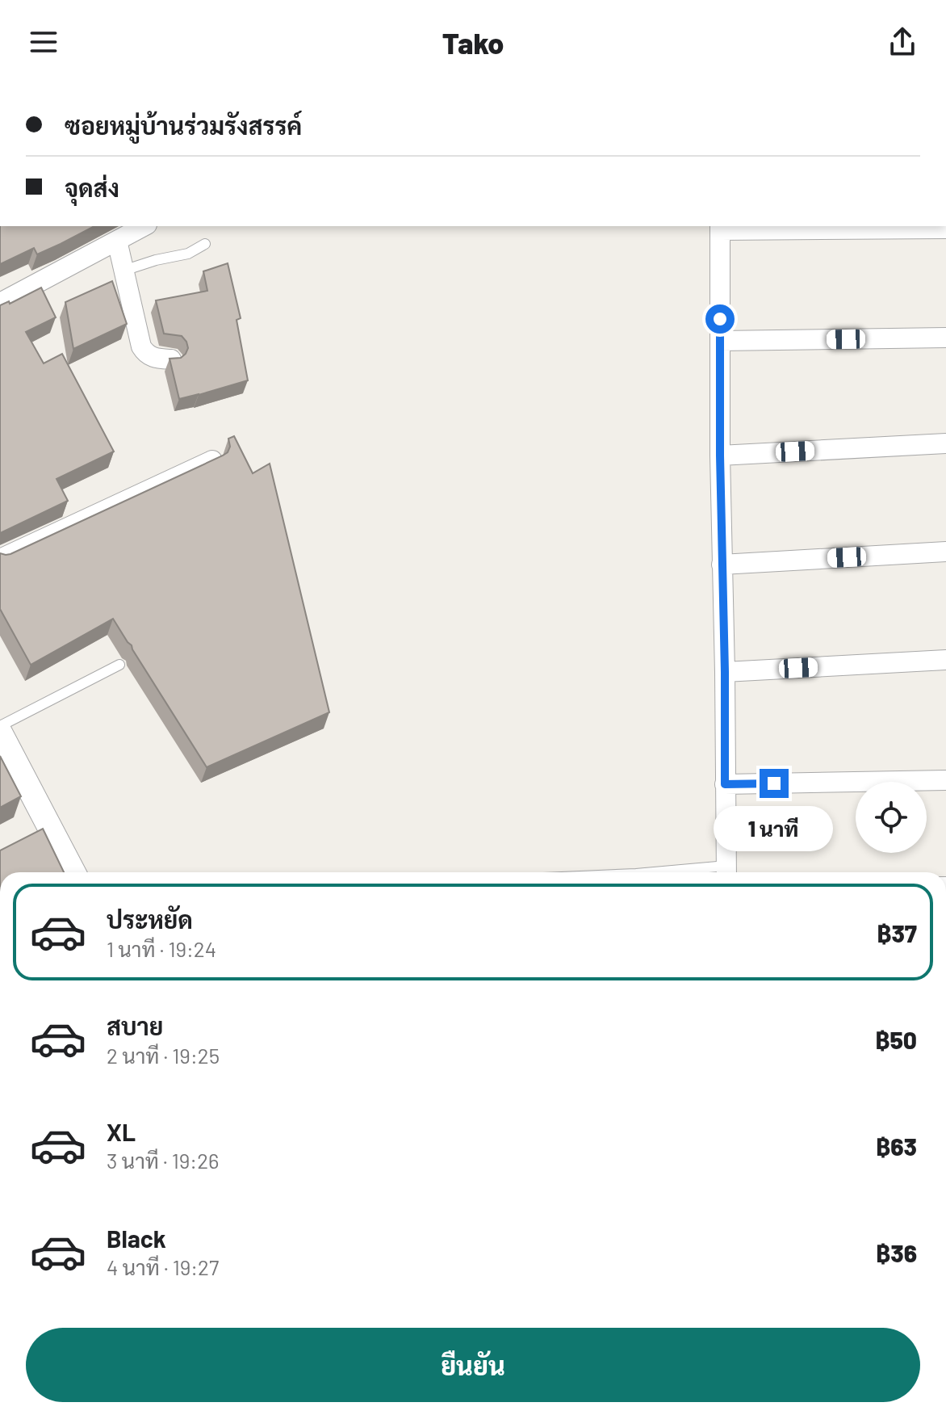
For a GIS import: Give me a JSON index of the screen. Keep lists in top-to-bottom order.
{
  "page": {
    "header": "Tako",
    "banner": ["ซอยหมู่บ้านร่วมรังสรรค์", "จุดส่ง"],
    "bubble": "1 นาที",
    "list": [
      {
        "name": "ประหยัด",
        "note": "1 นาที · 19:24",
        "value": "฿37"
      },
      {
        "name": "สบาย",
        "note": "2 นาที · 19:25",
        "value": "฿50"
      },
      {
        "name": "XL",
        "note": "3 นาที · 19:26",
        "value": "฿63"
      },
      {
        "name": "Black",
        "note": "4 นาที · 19:27",
        "value": "฿36"
      }
    ],
    "buttons": "ยืนยัน"
  }
}
